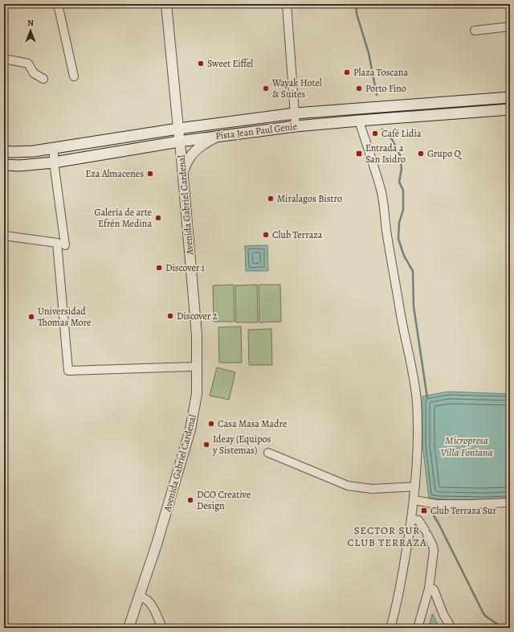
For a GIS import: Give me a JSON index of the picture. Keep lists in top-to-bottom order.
{
  "streets": {
    "main road": ["Pista Jean Paul Genie"],
    "street": ["Avenida Gabriel Cardenal"]
  },
  "crossings": [
    ["Pista Jean Paul Genie", "Avenida Gabriel Cardenal"]
  ],
  "districts": ["SECTOR SUR CLUB TERRAZA"],
  "water": ["Micropresa Villa Fontana"],
  "places": {
    "other": [
      "Sweet Eiffel",
      "Plaza Toscana",
      "Wayak Hotel & Suites",
      "Porto Fino",
      "Café Lidia",
      "Grupo Q",
      "Eza Almacenes",
      "Miralagos Bistro",
      "Galería de arte Efrén Medina",
      "Club Terraza",
      "Discover 1",
      "Discover 2",
      "Universidad Thomas More",
      "Casa Masa Madre",
      "Ideay (Equipos y Sistemas)",
      "DCO Creative Design"
    ],
    "transit": ["Entrada a San Isidro", "Club Terraza Sur"]
  },
  "north": "top"
}
